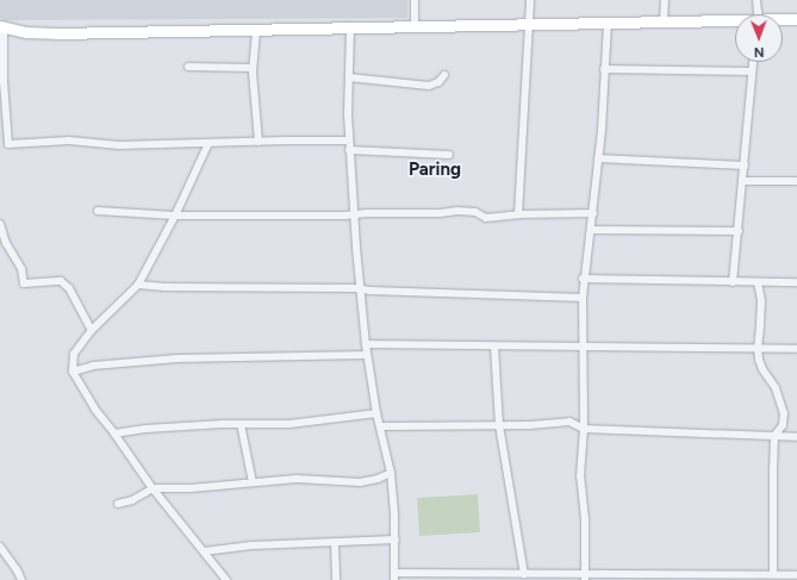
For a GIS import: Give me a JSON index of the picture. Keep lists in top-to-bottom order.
{
  "districts": ["Paring"],
  "north": "bottom"
}
